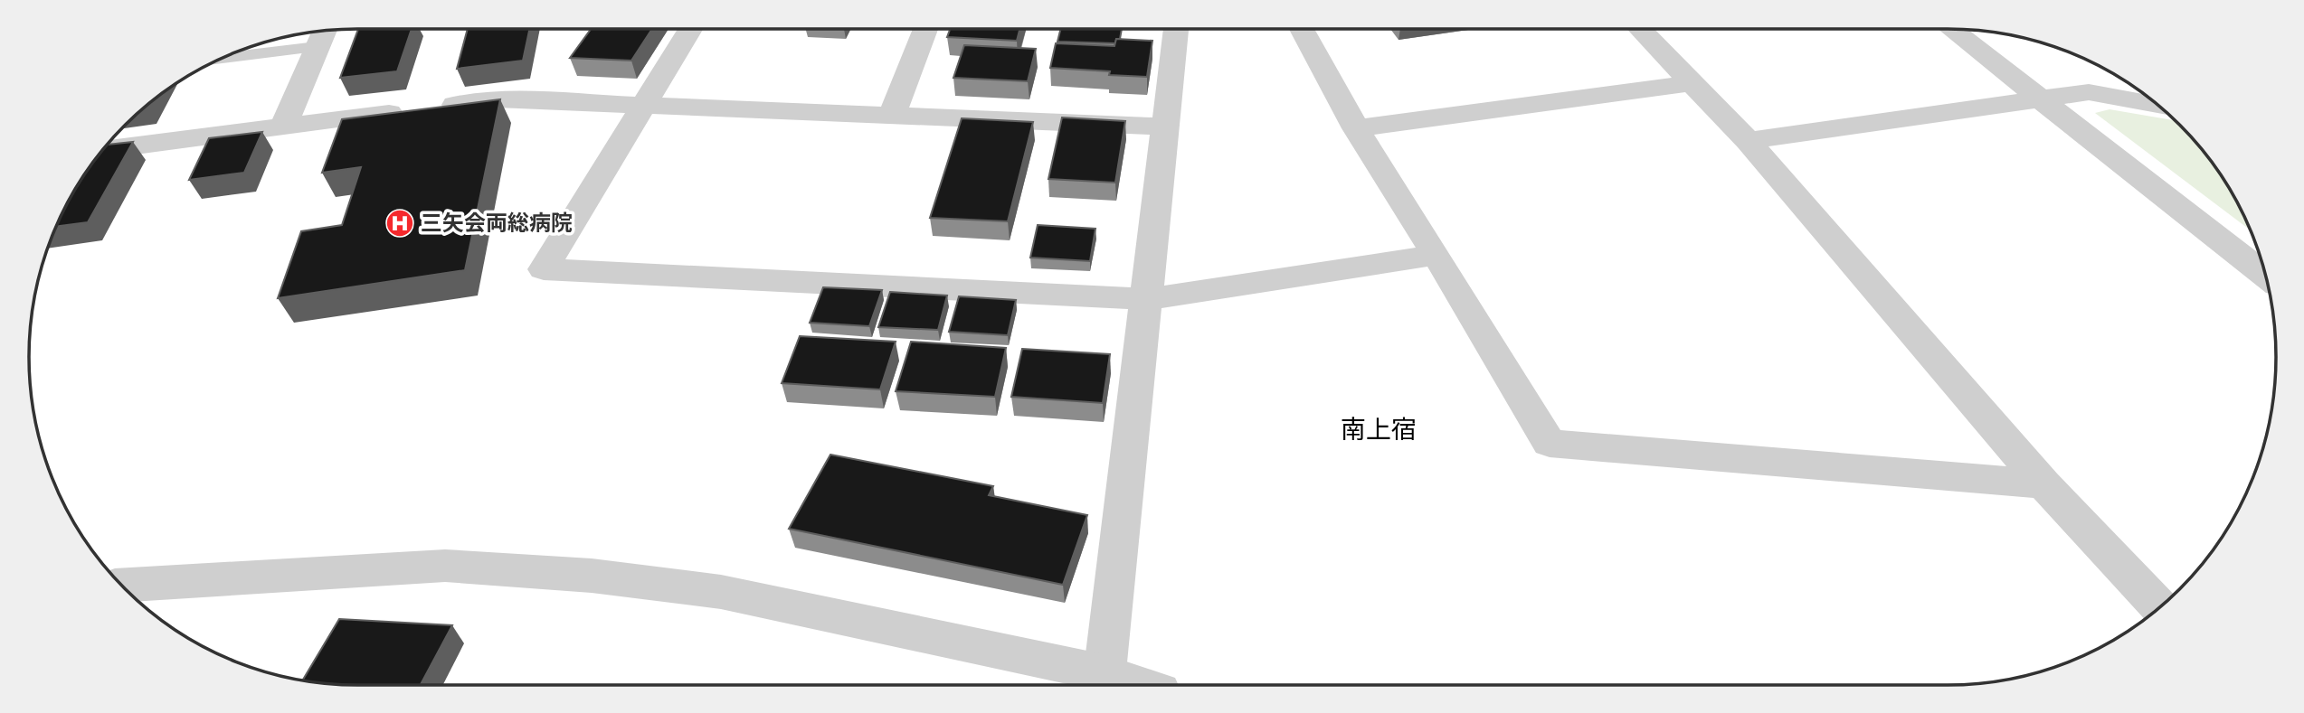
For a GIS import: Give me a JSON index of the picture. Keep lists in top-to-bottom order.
{
  "districts": ["南上宿"],
  "places": {
    "hospital": ["三矢会両総病院"]
  }
}
